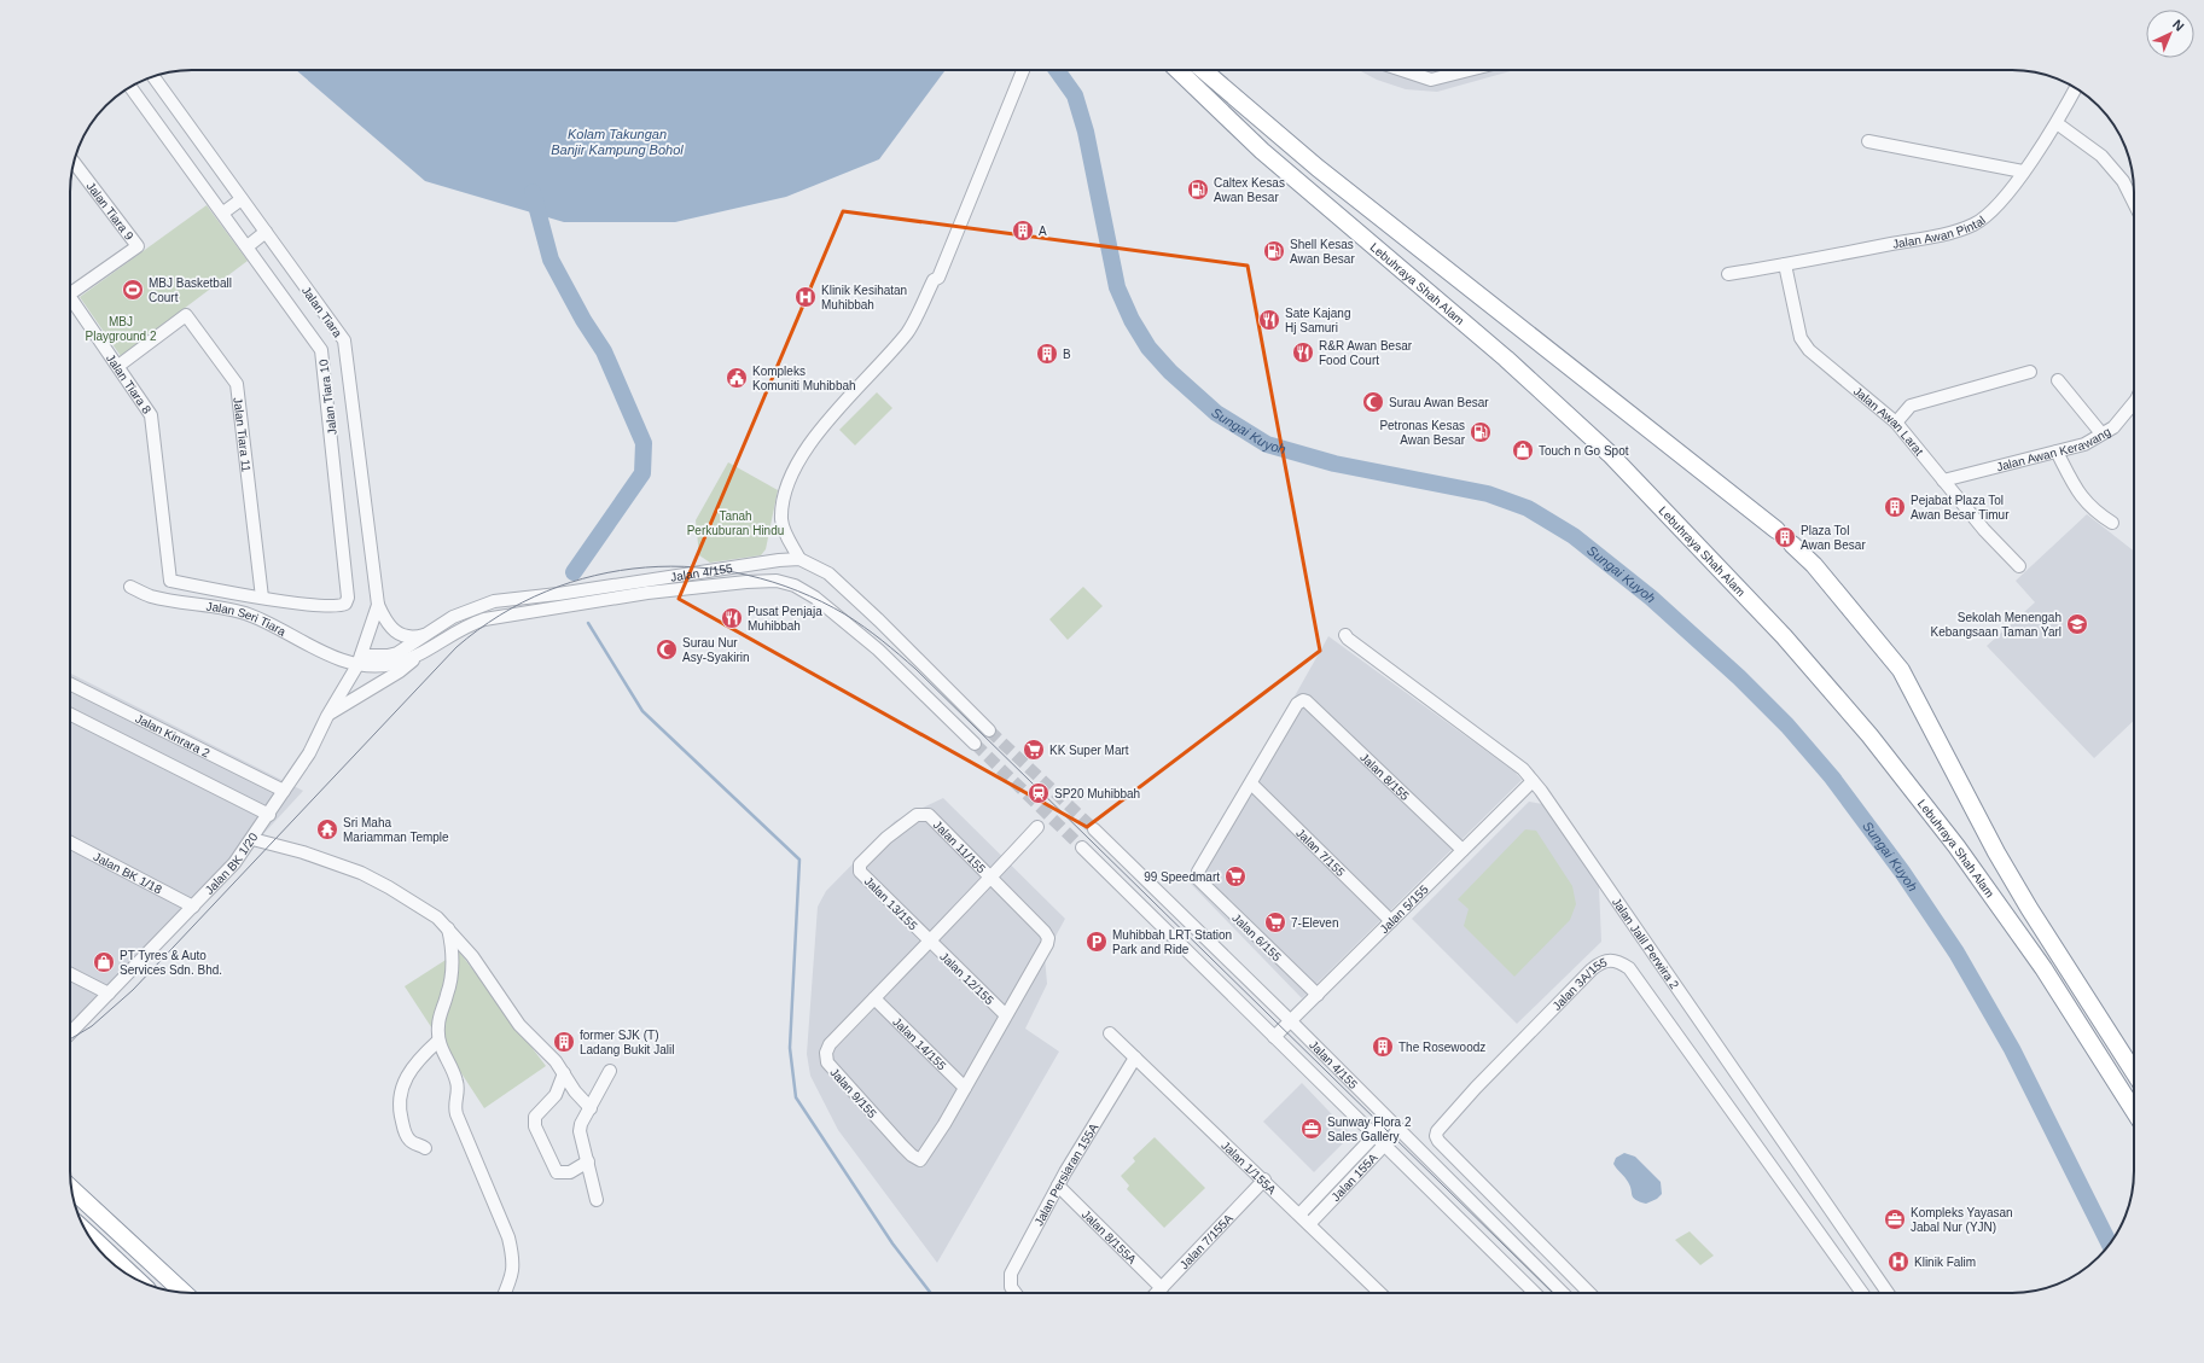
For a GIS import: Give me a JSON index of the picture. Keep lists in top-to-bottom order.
{
  "streets": {
    "highway": ["Lebuhraya Shah Alam"],
    "street": [
      "Jalan Tiara 9",
      "Jalan Awan Pintal",
      "Jalan Tiara",
      "Jalan Tiara 8",
      "Jalan Tiara 10",
      "Jalan Awan Larat",
      "Jalan Tiara 11",
      "Jalan Awan Kerawang",
      "Jalan 4/155",
      "Jalan Seri Tiara",
      "Jalan Kinrara 2",
      "Jalan 8/155",
      "Jalan 11/155",
      "Jalan 7/155",
      "Jalan BK 1/20",
      "Jalan BK 1/18",
      "Jalan 13/155",
      "Jalan 5/155",
      "Jalan 6/155",
      "Jalan Jalil Perwira 2",
      "Jalan 12/155",
      "Jalan 3A/155",
      "Jalan 14/155",
      "Jalan 9/155",
      "Jalan 1/155A",
      "Jalan Persiaran 155A",
      "Jalan 155A",
      "Jalan 8/155A",
      "Jalan 7/155A"
    ]
  },
  "crossings": [
    ["Jalan Awan Pintal", "Jalan Awan Larat"],
    ["Jalan Tiara", "Jalan 4/155"],
    ["Jalan Tiara", "Jalan Seri Tiara"],
    ["Jalan Tiara", "Jalan BK 1/20"],
    ["Jalan Tiara 8", "Jalan Tiara 10"],
    ["Jalan Tiara 8", "Jalan Tiara 11"],
    ["Jalan Tiara 10", "Jalan Tiara 11"],
    ["Jalan Awan Larat", "Jalan Awan Kerawang"],
    ["Jalan 4/155", "Jalan Seri Tiara"],
    ["Jalan 4/155", "Jalan BK 1/20"],
    ["Jalan 4/155", "Jalan 5/155"],
    ["Jalan 4/155", "Jalan 155A"],
    ["Jalan Seri Tiara", "Jalan BK 1/20"],
    ["Jalan Kinrara 2", "Jalan BK 1/20"],
    ["Jalan 8/155", "Jalan 7/155"],
    ["Jalan 8/155", "Jalan 5/155"],
    ["Jalan 8/155", "Jalan 6/155"],
    ["Jalan 11/155", "Jalan 13/155"],
    ["Jalan 11/155", "Jalan 9/155"],
    ["Jalan 7/155", "Jalan 5/155"],
    ["Jalan 7/155", "Jalan 6/155"],
    ["Jalan BK 1/20", "Jalan BK 1/18"],
    ["Jalan 13/155", "Jalan 12/155"],
    ["Jalan 13/155", "Jalan 9/155"],
    ["Jalan 5/155", "Jalan 6/155"],
    ["Jalan 5/155", "Jalan Jalil Perwira 2"],
    ["Jalan 12/155", "Jalan 9/155"],
    ["Jalan 14/155", "Jalan 9/155"],
    ["Jalan 1/155A", "Jalan Persiaran 155A"],
    ["Jalan 1/155A", "Jalan 155A"],
    ["Jalan 1/155A", "Jalan 7/155A"],
    ["Jalan Persiaran 155A", "Jalan 8/155A"],
    ["Jalan 8/155A", "Jalan 7/155A"]
  ],
  "water": ["Kolam Takungan Banjir Kampung Bohol", "Sungai Kuyoh"],
  "parks": ["MBJ Playground 2", "Tanah Perkuburan Hindu"],
  "places": {
    "fuel station": ["Caltex Kesas Awan Besar", "Shell Kesas Awan Besar", "Petronas Kesas Awan Besar"],
    "building": [
      "A",
      "B",
      "Pejabat Plaza Tol Awan Besar Timur",
      "Plaza Tol Awan Besar",
      "former SJK (T) Ladang Bukit Jalil",
      "The Rosewoodz"
    ],
    "sports": ["MBJ Basketball Court"],
    "hospital": ["Klinik Kesihatan Muhibbah", "Klinik Falim"],
    "restaurant": ["Sate Kajang Hj Samuri", "R&R Awan Besar Food Court", "Pusat Penjaja Muhibbah"],
    "public building": ["Kompleks Komuniti Muhibbah"],
    "mosque": ["Surau Awan Besar", "Surau Nur Asy-Syakirin"],
    "shop": ["Touch n Go Spot", "PT Tyres & Auto Services Sdn. Bhd."],
    "school or university": ["Sekolah Menengah Kebangsaan Taman Yarl"],
    "supermarket": ["KK Super Mart", "99 Speedmart", "7-Eleven"],
    "station": ["SP20 Muhibbah"],
    "temple": ["Sri Maha Mariamman Temple"],
    "parking": ["Muhibbah LRT Station Park and Ride"],
    "office": ["Sunway Flora 2 Sales Gallery", "Kompleks Yayasan Jabal Nur (YJN)"]
  },
  "north": "top right"
}
